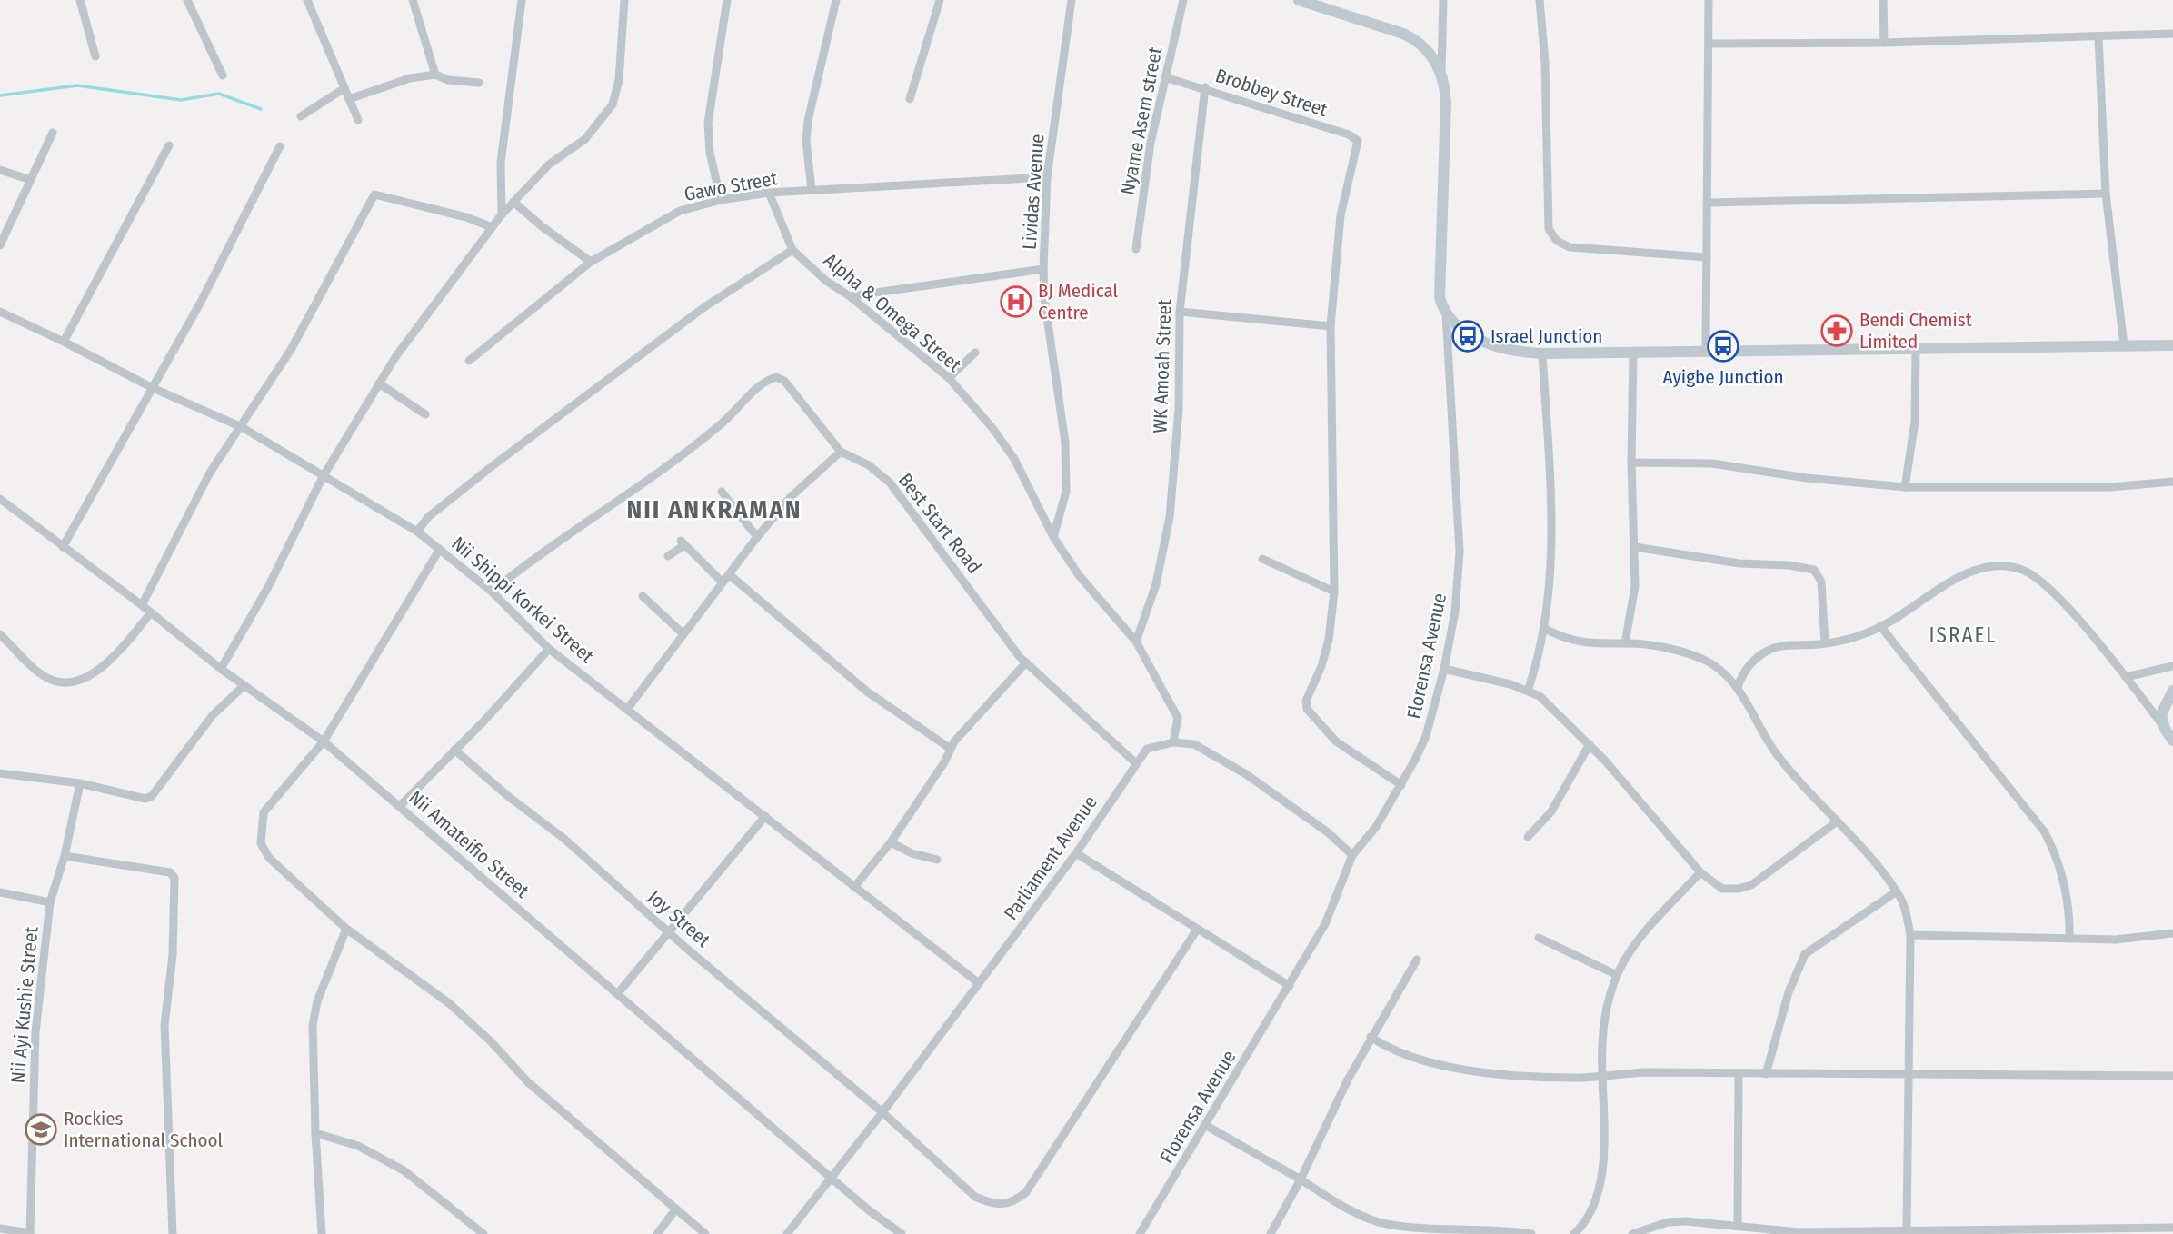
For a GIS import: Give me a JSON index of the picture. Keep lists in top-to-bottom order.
{
  "streets": {
    "street": [
      "Brobbey Street",
      "Nyame Asem street",
      "Gawo Street",
      "Lividas Avenue",
      "Alpha & Omega Street",
      "WK Amoah Street",
      "Best Start Road",
      "Nii Shippi Korkei Street",
      "Florensa Avenue",
      "Nii Amateifio Street",
      "Parliament Avenue",
      "Joy Street",
      "Nii Ayi Kushie Street"
    ]
  },
  "crossings": [
    ["Brobbey Street", "Nyame Asem street"],
    ["Brobbey Street", "WK Amoah Street"],
    ["Gawo Street", "Lividas Avenue"],
    ["Gawo Street", "Alpha & Omega Street"],
    ["Lividas Avenue", "Alpha & Omega Street"],
    ["Alpha & Omega Street", "WK Amoah Street"],
    ["Alpha & Omega Street", "Parliament Avenue"],
    ["Best Start Road", "Nii Shippi Korkei Street"],
    ["Best Start Road", "Parliament Avenue"],
    ["Nii Shippi Korkei Street", "Parliament Avenue"],
    ["Nii Amateifio Street", "Parliament Avenue"],
    ["Parliament Avenue", "Joy Street"]
  ],
  "districts": ["NII ANKRAMAN", "ISRAEL"],
  "places": {
    "hospital": ["BJ Medical Centre"],
    "pharmacy": ["Bendi Chemist Limited"],
    "bus stop": ["Israel Junction", "Ayigbe Junction"],
    "school or university": ["Rockies International School"]
  }
}
